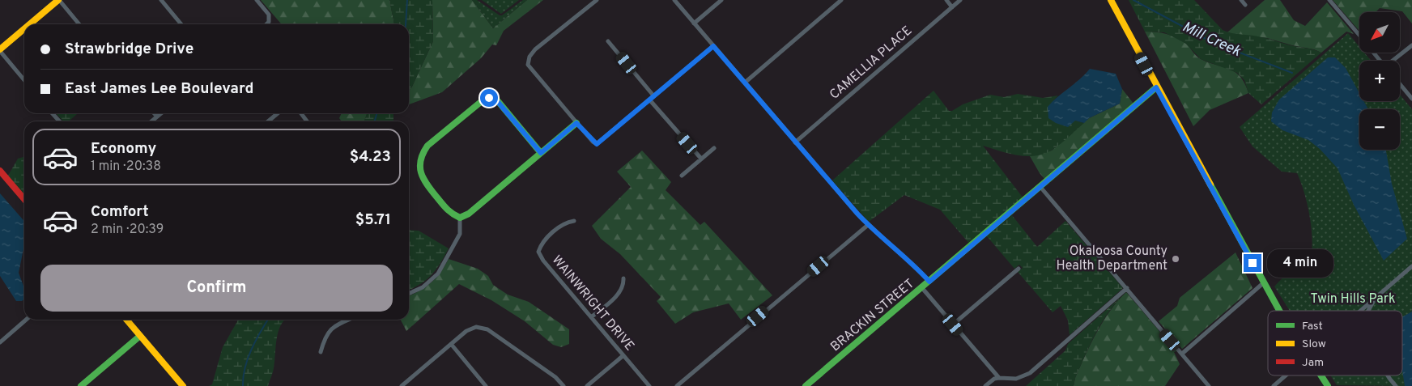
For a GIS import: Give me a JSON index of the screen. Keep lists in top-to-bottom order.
{
  "streets": {
    "street": ["CAMELLIA PLACE", "WAINWRIGHT DRIVE", "BRACKIN STREET"]
  },
  "water": ["Mill Creek"],
  "parks": ["Twin Hills Park"],
  "places": ["Okaloosa County Health Department"],
  "legend": ["Fast", "Slow", "Jam"],
  "north": "bottom left",
  "page": {
    "map_buttons": ["+", "−"],
    "banner": ["Strawbridge Drive", "East James Lee Boulevard"],
    "list": [
      {
        "name": "Economy",
        "note": "1 min · 20:38",
        "value": "$4.23"
      },
      {
        "name": "Comfort",
        "note": "2 min · 20:39",
        "value": "$5.71"
      }
    ],
    "bubble": "4 min",
    "buttons": "Confirm"
  }
}
